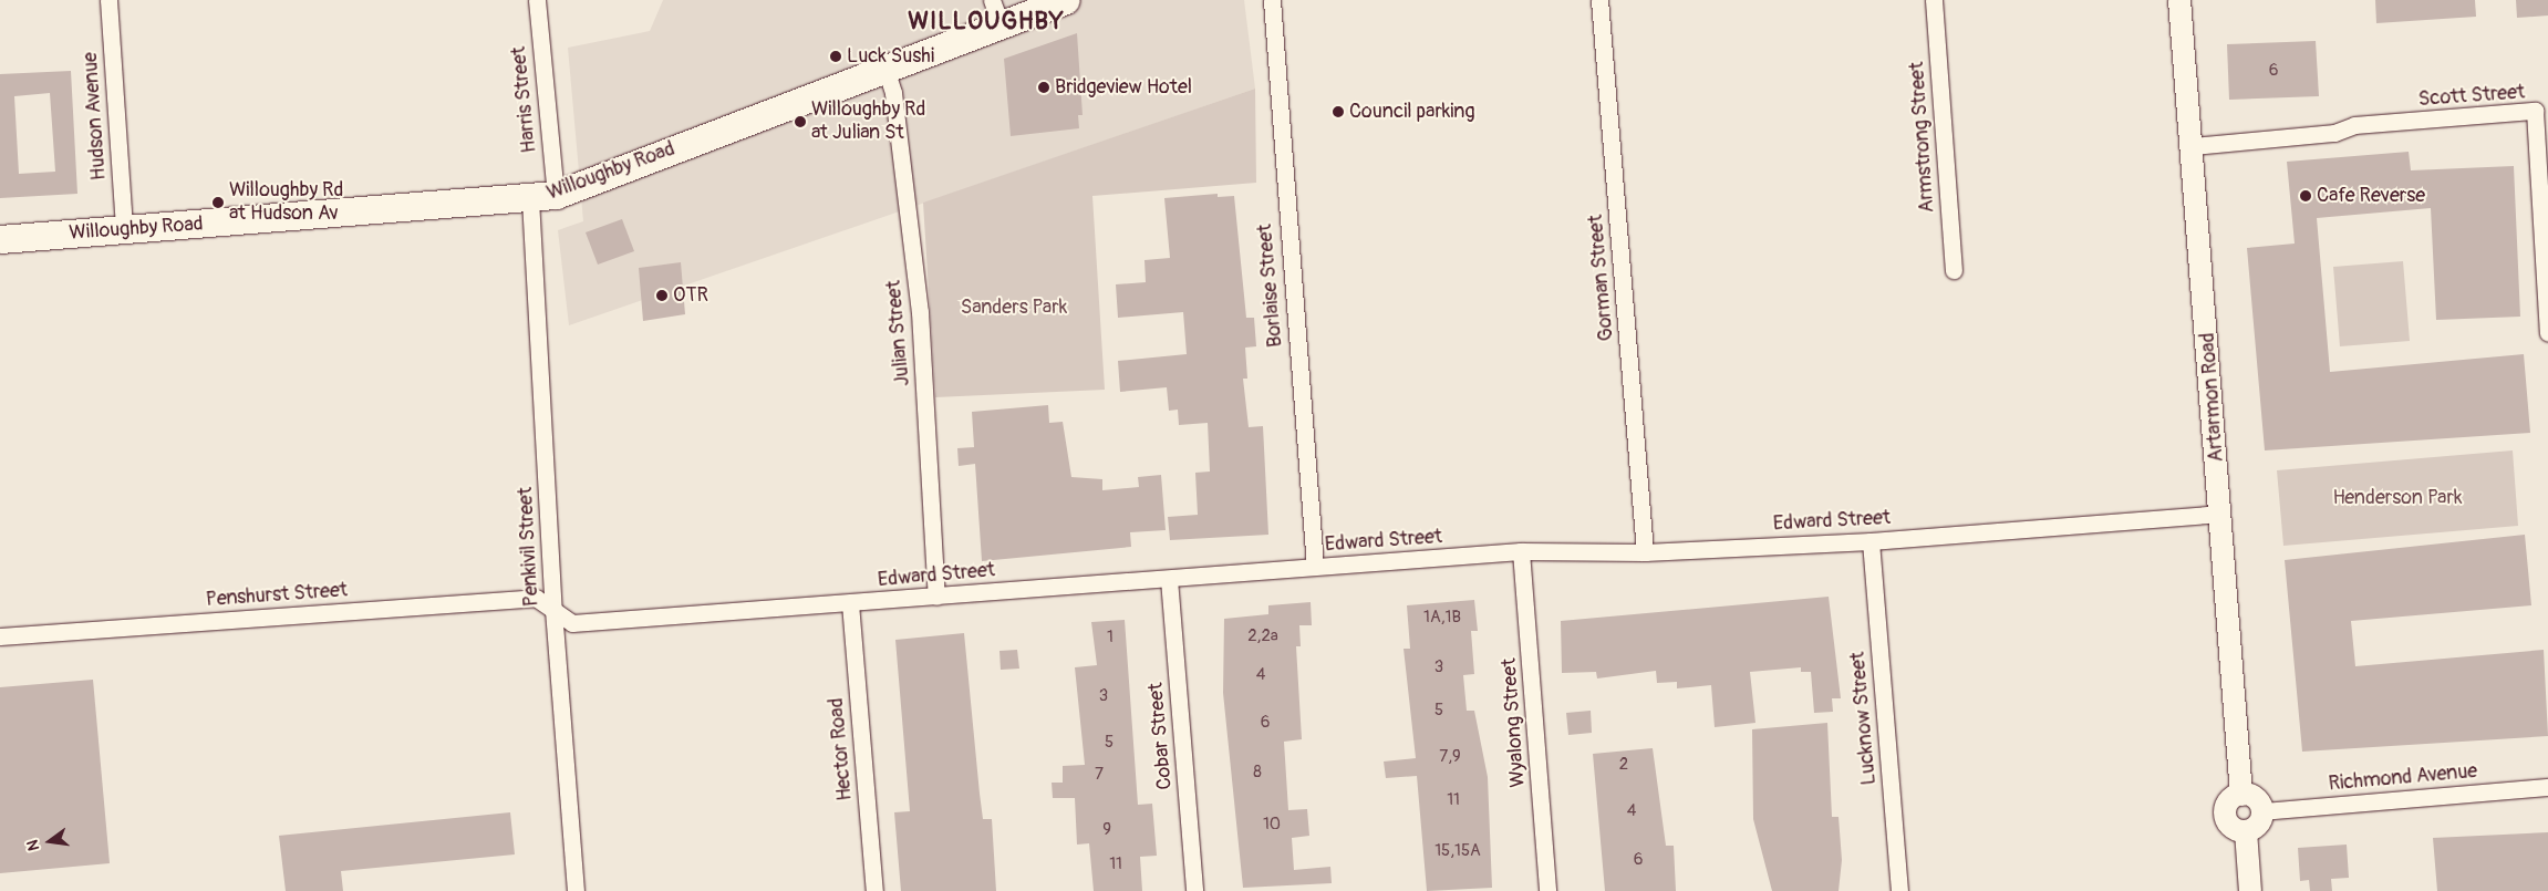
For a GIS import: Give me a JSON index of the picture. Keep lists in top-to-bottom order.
{
  "streets": {
    "main road": ["Willoughby Road"],
    "street": [
      "Scott Street",
      "Harris Street",
      "Hudson Avenue",
      "Armstrong Street",
      "Gorman Street",
      "Borlaise Street",
      "Julian Street",
      "Artarmon Road",
      "Edward Street",
      "Penkivil Street",
      "Penshurst Street",
      "Lucknow Street",
      "Wyalong Street",
      "Cobar Street",
      "Hector Road",
      "Richmond Avenue"
    ]
  },
  "crossings": [
    ["Scott Street", "Artarmon Road"],
    ["Harris Street", "Willoughby Road"],
    ["Harris Street", "Penkivil Street"],
    ["Hudson Avenue", "Willoughby Road"],
    ["Willoughby Road", "Julian Street"],
    ["Willoughby Road", "Penkivil Street"],
    ["Gorman Street", "Edward Street"],
    ["Borlaise Street", "Edward Street"],
    ["Julian Street", "Edward Street"],
    ["Artarmon Road", "Edward Street"],
    ["Artarmon Road", "Richmond Avenue"],
    ["Edward Street", "Penkivil Street"],
    ["Edward Street", "Penshurst Street"],
    ["Edward Street", "Lucknow Street"],
    ["Edward Street", "Wyalong Street"],
    ["Edward Street", "Cobar Street"],
    ["Edward Street", "Hector Road"],
    ["Penkivil Street", "Penshurst Street"]
  ],
  "districts": ["WILLOUGHBY"],
  "parks": ["Sanders Park", "Henderson Park"],
  "places": [
    "Luck Sushi",
    "Bridgeview Hotel",
    "Council parking",
    "Willoughby Rd at Julian St",
    "Cafe Reverse",
    "Willoughby Rd at Hudson Av",
    "OTR"
  ],
  "house_numbers": [
    "6",
    "1A,1B",
    "2,2a",
    "1",
    "3",
    "4",
    "3",
    "5",
    "6",
    "5",
    "7,9",
    "2",
    "8",
    "7",
    "11",
    "4",
    "10",
    "9",
    "15,15A",
    "6",
    "11"
  ],
  "north": "left"
}
